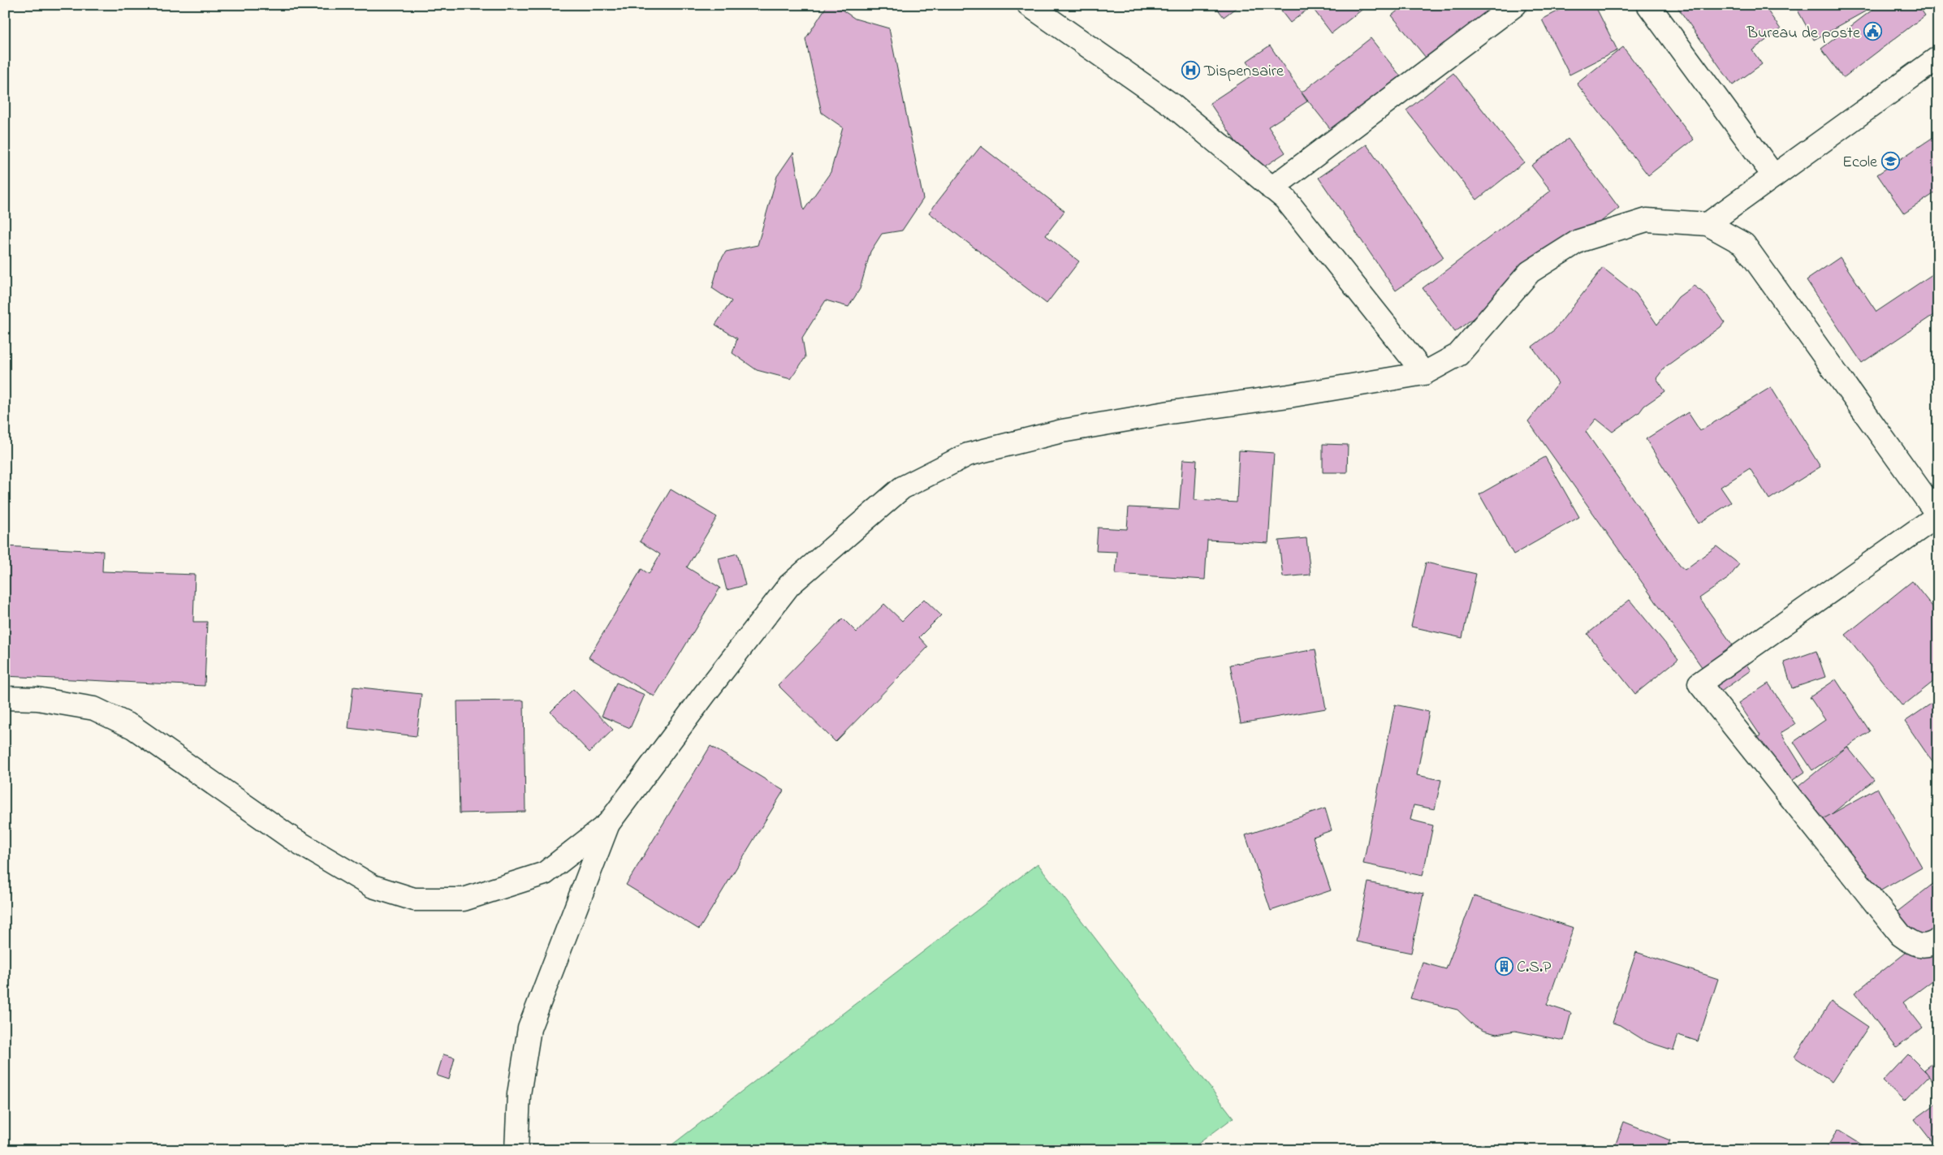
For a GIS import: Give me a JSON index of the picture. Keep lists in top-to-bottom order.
{
  "places": {
    "public building": ["Bureau de poste"],
    "hospital": ["Dispensaire"],
    "school or university": ["Ecole"],
    "building": ["C.S.P"]
  }
}
